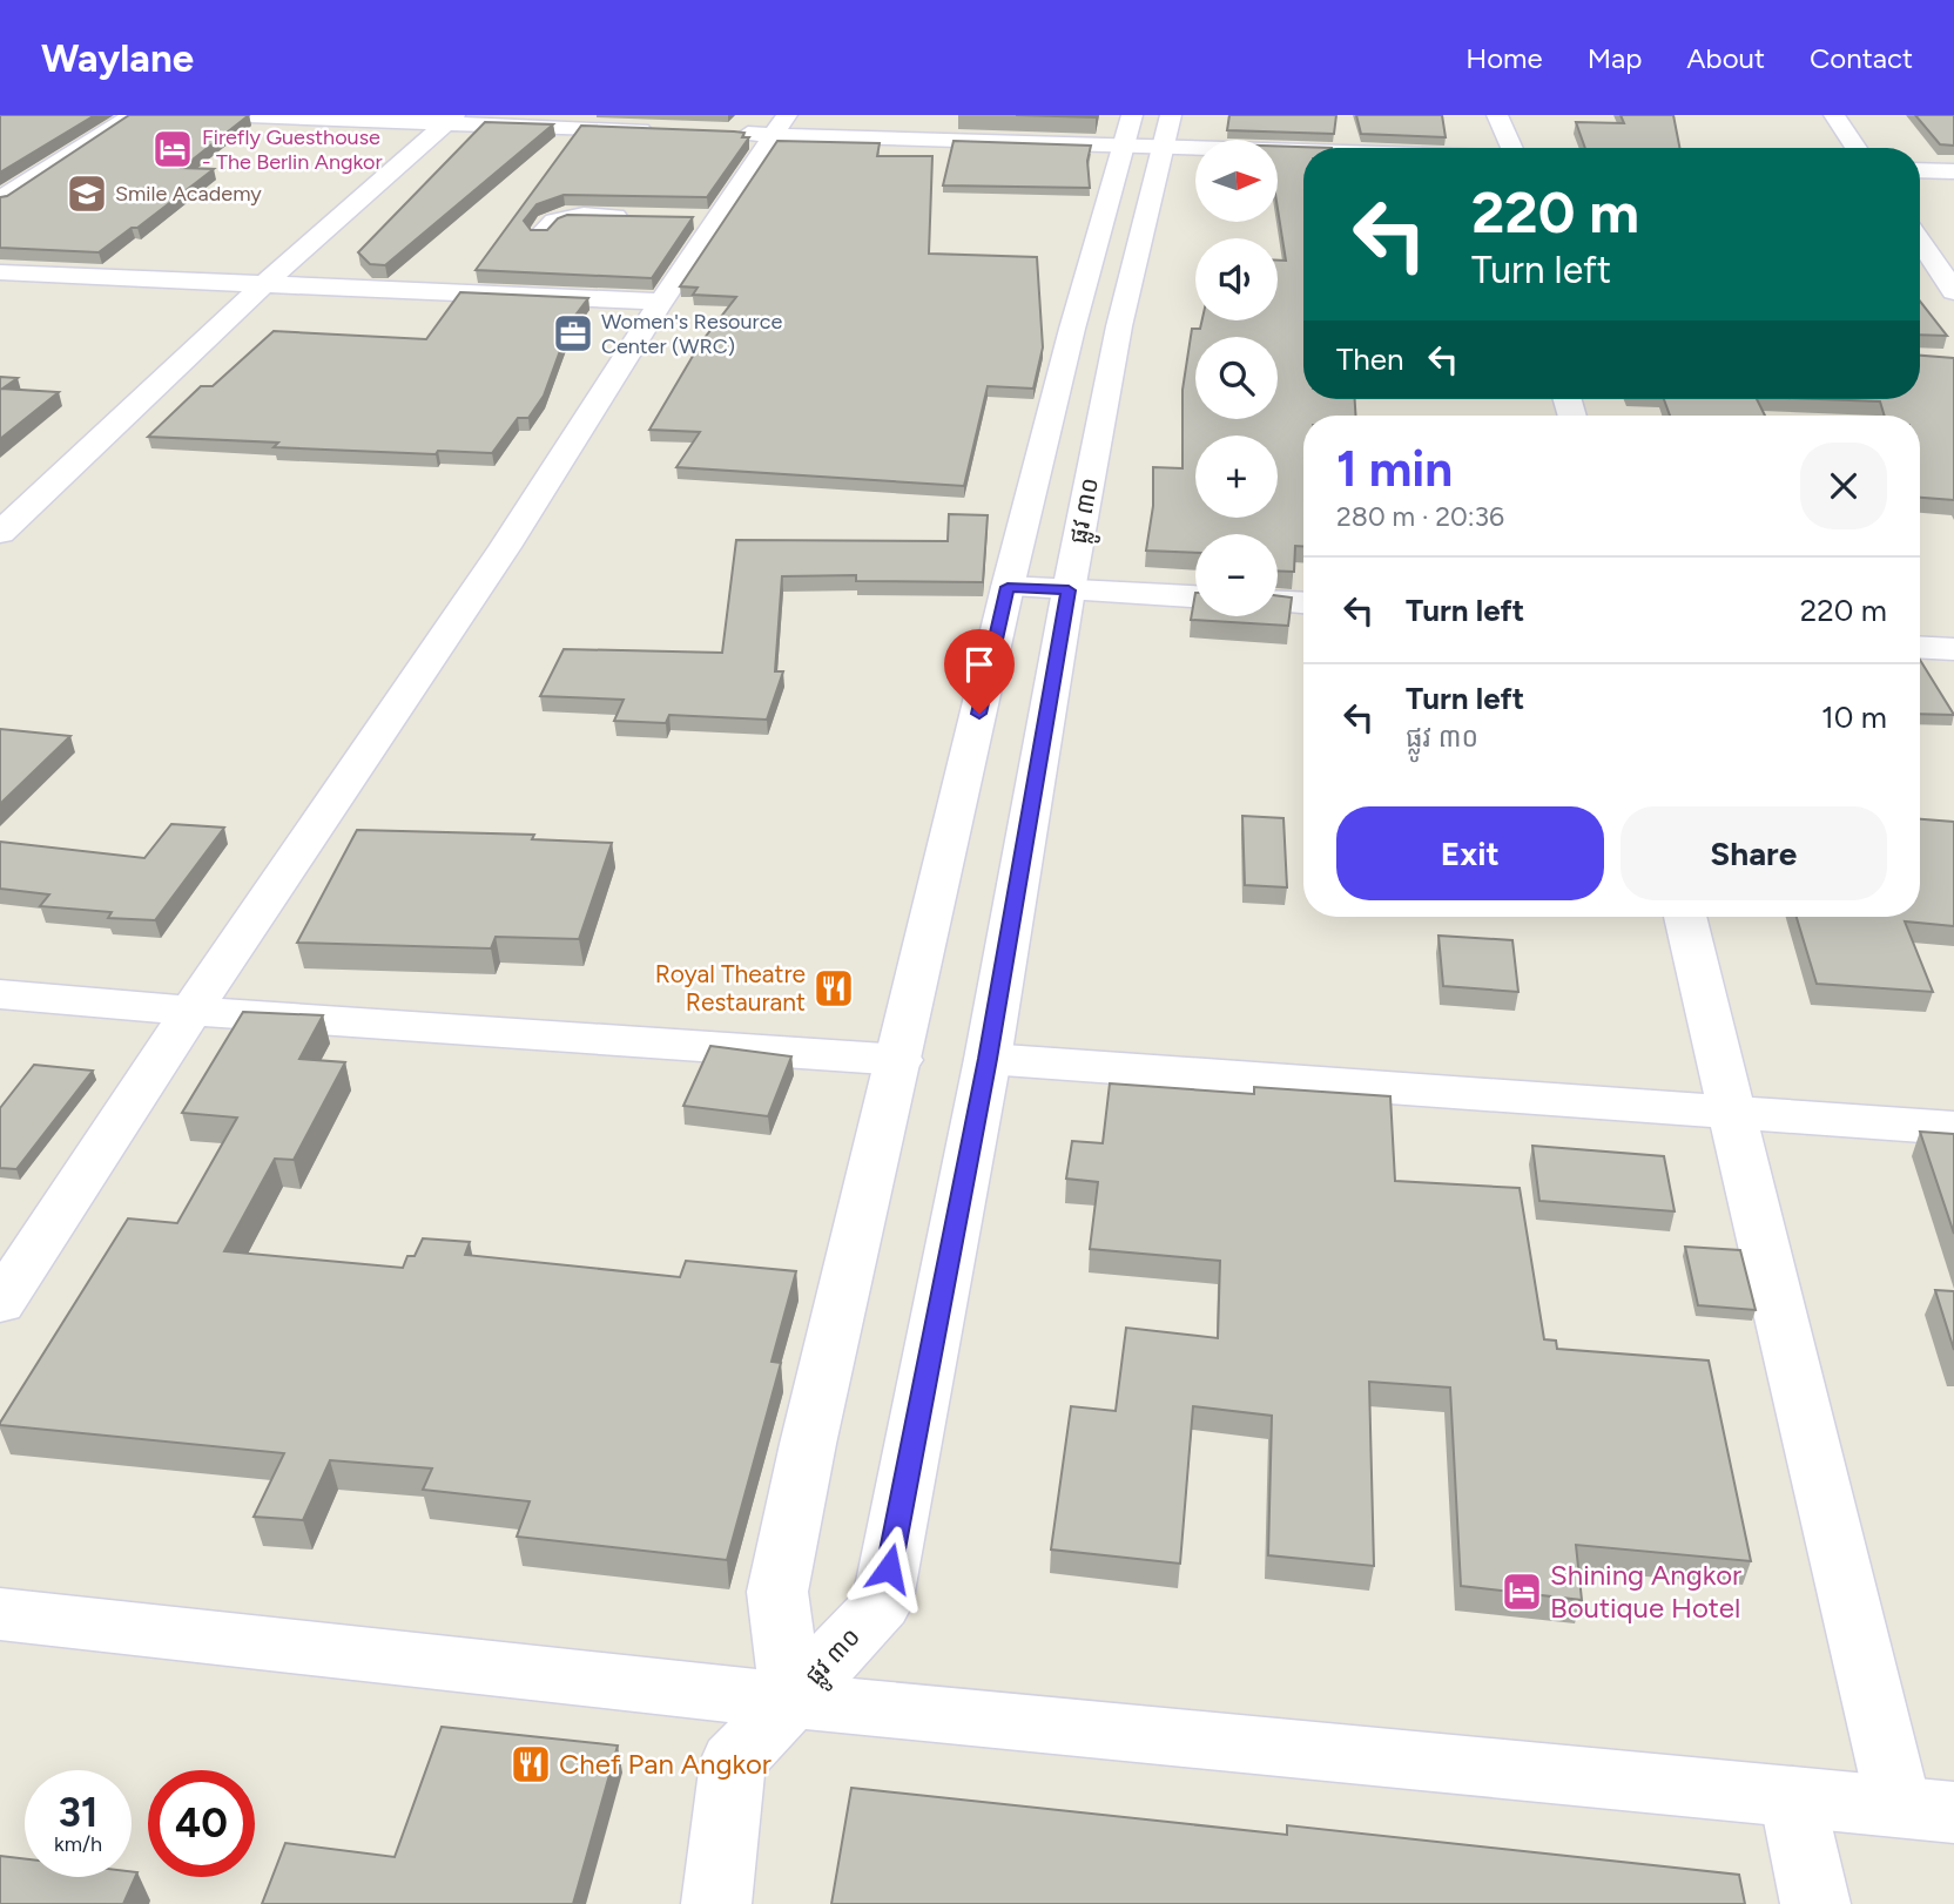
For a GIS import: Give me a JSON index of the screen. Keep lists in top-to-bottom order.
{
  "streets": {
    "street": ["ផ្លូវ ៣០"]
  },
  "places": {
    "hotel": ["Firefly Guesthouse - The Berlin Angkor", "Shining Angkor Boutique Hotel"],
    "school or university": ["Smile Academy"],
    "office": ["Women's Resource Center (WRC)"],
    "restaurant": ["Royal Theatre Restaurant", "Chef Pan Angkor"]
  },
  "north": "right",
  "page": {
    "header": "Waylane",
    "nav": [
      "Home",
      "Map",
      "About",
      "Contact"
    ],
    "map_buttons": ["+", "−"],
    "turn": ["220 m", "Turn left"],
    "then": "Then",
    "heading": ["1 min", "280 m · 20:36"],
    "list": [
      {
        "name": "Turn left",
        "value": "220 m"
      },
      {
        "name": "Turn left",
        "note": "ផ្លូវ ៣០",
        "value": "10 m"
      }
    ],
    "buttons": ["Exit", "Share"],
    "speed": "31 km/h",
    "limit": "40"
  }
}
